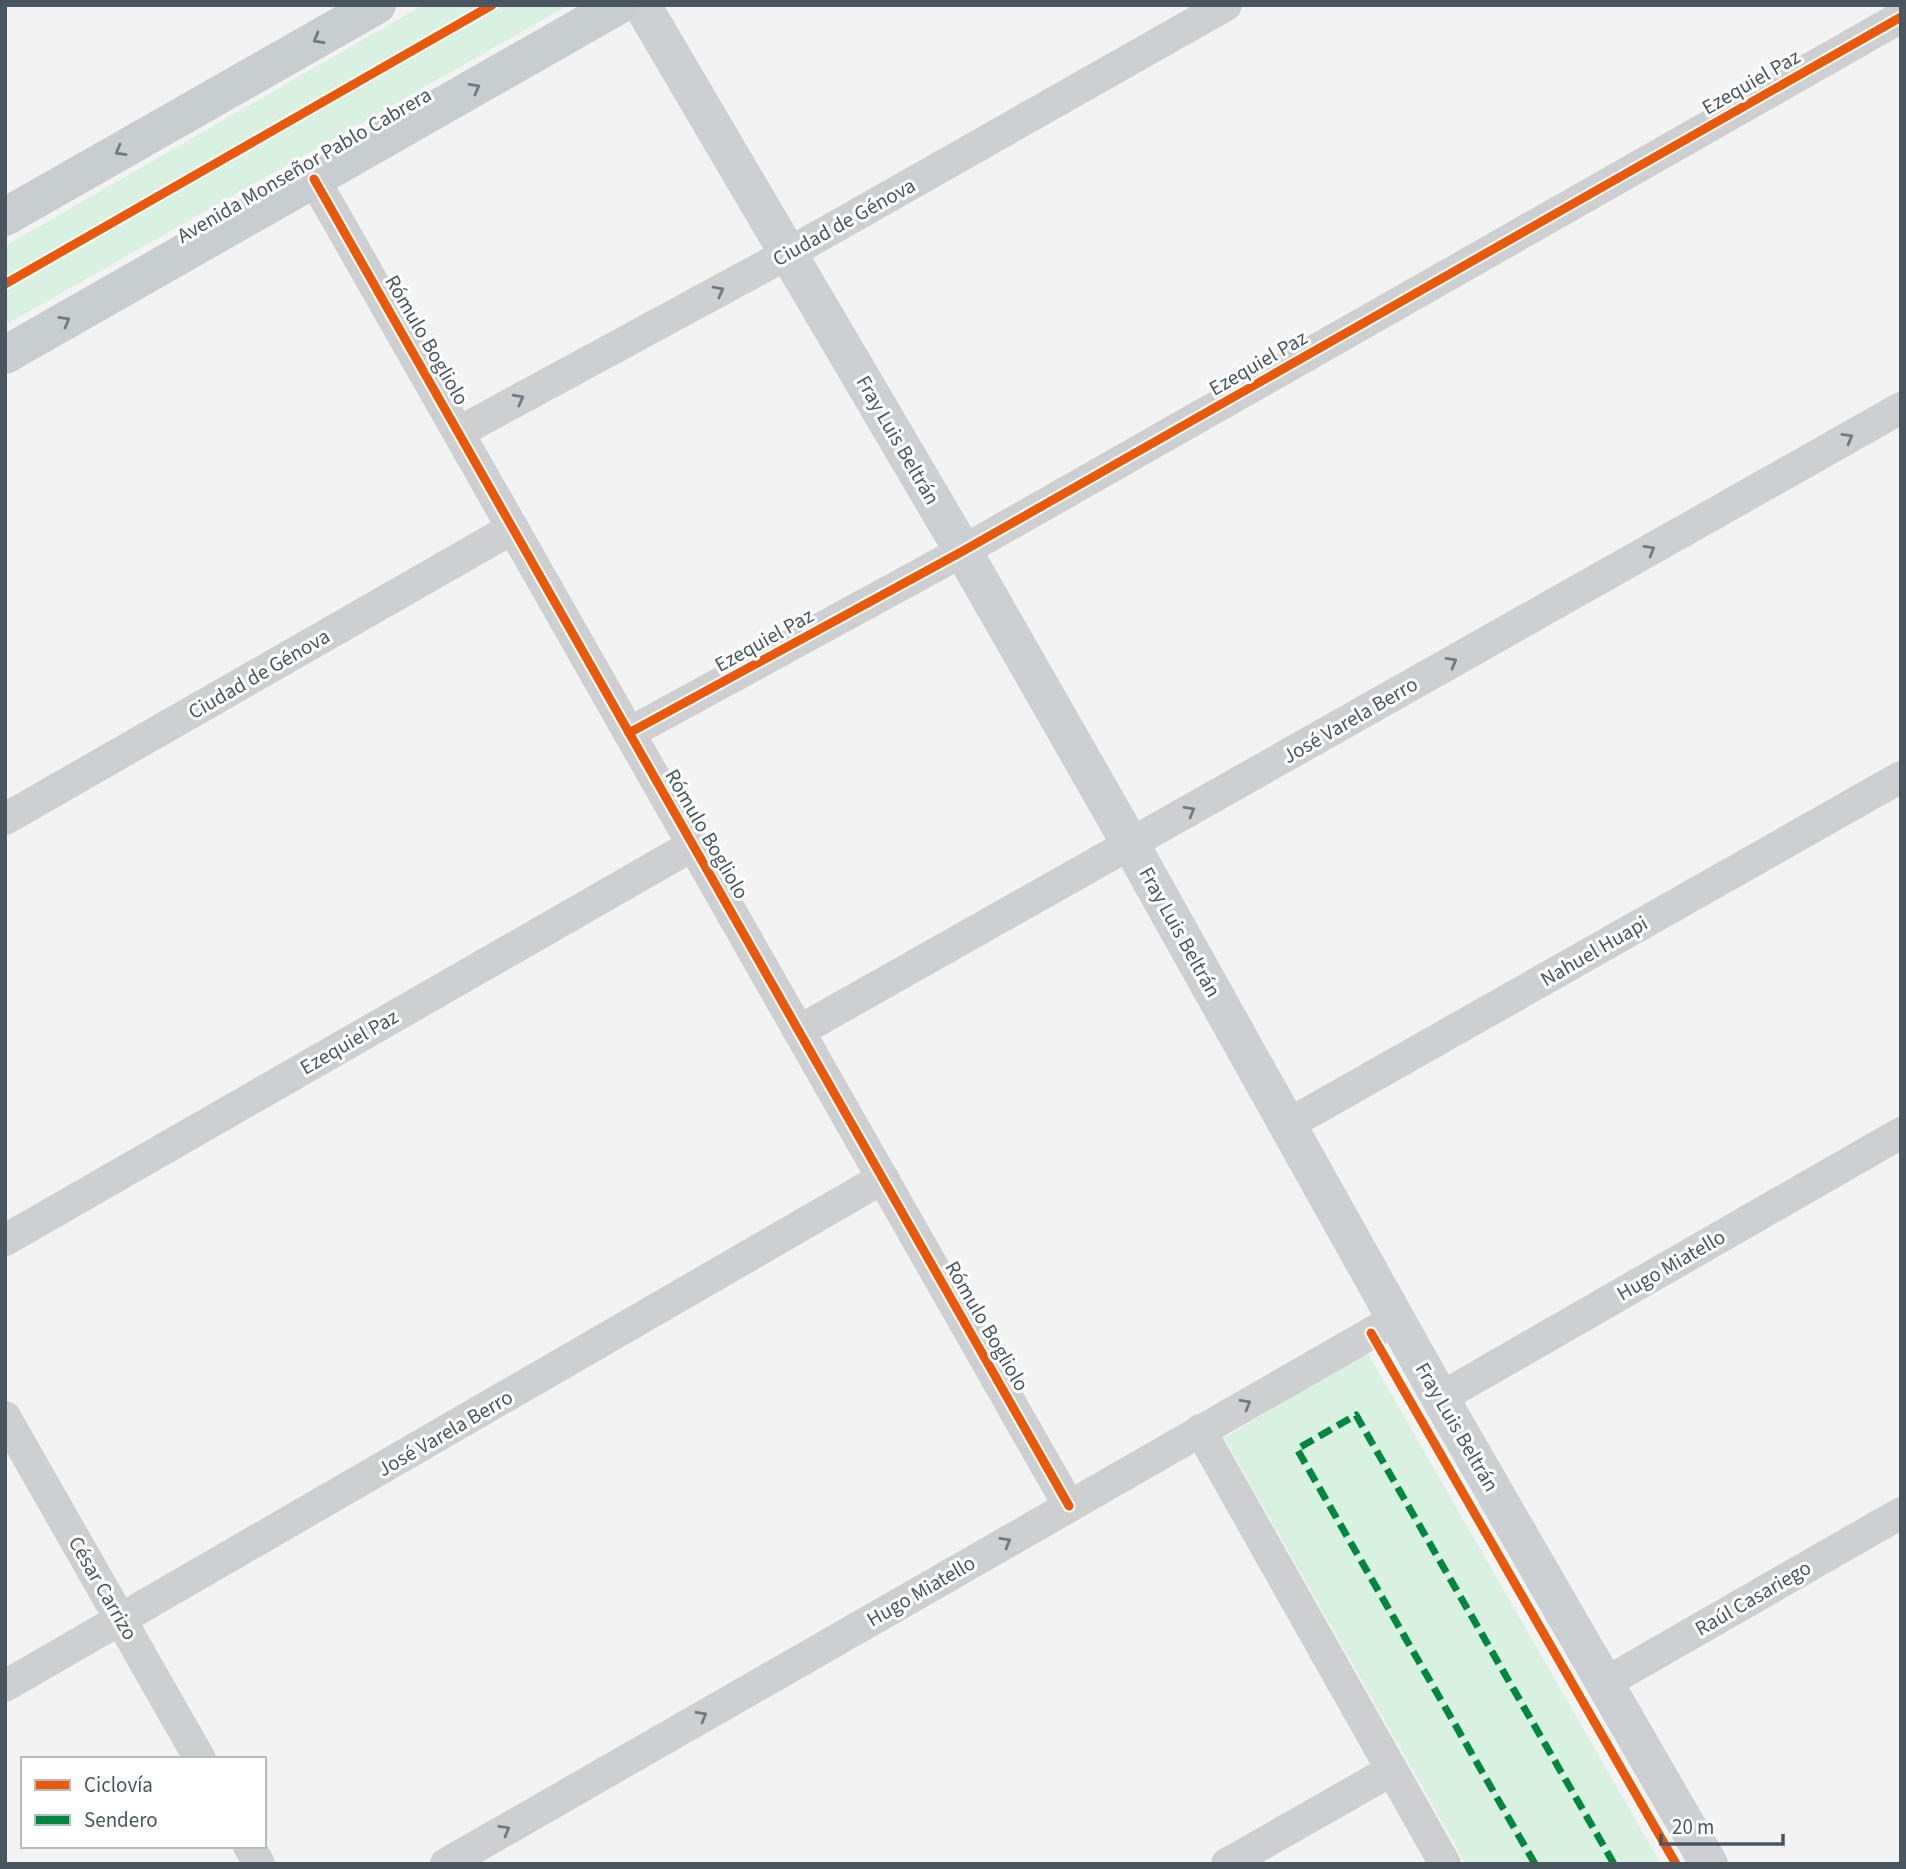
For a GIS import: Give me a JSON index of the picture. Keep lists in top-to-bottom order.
{
  "streets": {
    "main road": ["Avenida Monseñor Pablo Cabrera", "Fray Luis Beltrán"],
    "street": [
      "Ezequiel Paz",
      "Ciudad de Génova",
      "Rómulo Bogliolo",
      "José Varela Berro",
      "Nahuel Huapi",
      "Hugo Miatello",
      "César Carrizo",
      "Raúl Casariego"
    ]
  },
  "crossings": [
    ["Ezequiel Paz", "Rómulo Bogliolo"],
    ["Ezequiel Paz", "Fray Luis Beltrán"],
    ["Avenida Monseñor Pablo Cabrera", "Rómulo Bogliolo"],
    ["Ciudad de Génova", "Rómulo Bogliolo"],
    ["Ciudad de Génova", "Fray Luis Beltrán"],
    ["Rómulo Bogliolo", "José Varela Berro"],
    ["Rómulo Bogliolo", "Hugo Miatello"],
    ["Fray Luis Beltrán", "José Varela Berro"],
    ["Fray Luis Beltrán", "Nahuel Huapi"],
    ["Fray Luis Beltrán", "Hugo Miatello"],
    ["Fray Luis Beltrán", "Raúl Casariego"],
    ["José Varela Berro", "César Carrizo"]
  ],
  "one_way": ["José Varela Berro", "Hugo Miatello"],
  "legend": ["Ciclovía", "Sendero"],
  "scale_bar": "20 m"
}
